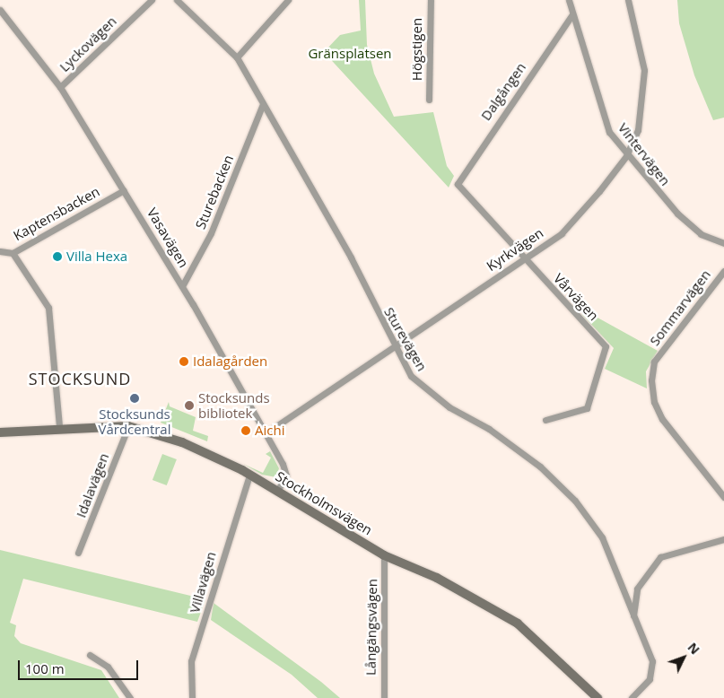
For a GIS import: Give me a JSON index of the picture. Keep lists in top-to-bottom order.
{
  "streets": {
    "street": [
      "Lyckovägen",
      "Högstigen",
      "Dalgången",
      "Vintervägen",
      "Sturebacken",
      "Kaptensbacken",
      "Vasavägen",
      "Kyrkvägen",
      "Vårvägen",
      "Sommarvägen",
      "Sturevägen",
      "Idalavägen",
      "Stockholmsvägen",
      "Villavägen",
      "Långängsvägen"
    ]
  },
  "crossings": [
    ["Lyckovägen", "Vasavägen"],
    ["Dalgången", "Vintervägen"],
    ["Dalgången", "Vårvägen"],
    ["Vintervägen", "Kyrkvägen"],
    ["Sturebacken", "Vasavägen"],
    ["Sturebacken", "Sturevägen"],
    ["Kaptensbacken", "Vasavägen"],
    ["Vasavägen", "Kyrkvägen"],
    ["Vasavägen", "Stockholmsvägen"],
    ["Kyrkvägen", "Vårvägen"],
    ["Kyrkvägen", "Sturevägen"],
    ["Idalavägen", "Stockholmsvägen"],
    ["Stockholmsvägen", "Villavägen"],
    ["Stockholmsvägen", "Långängsvägen"]
  ],
  "districts": ["STOCKSUND"],
  "parks": ["Gränsplatsen"],
  "places": [
    "Villa Hexa",
    "Idalagården",
    "Stocksunds Vårdcentral",
    "Stocksunds bibliotek",
    "Aichi"
  ],
  "scale_bar": "100 m",
  "north": "top right"
}
